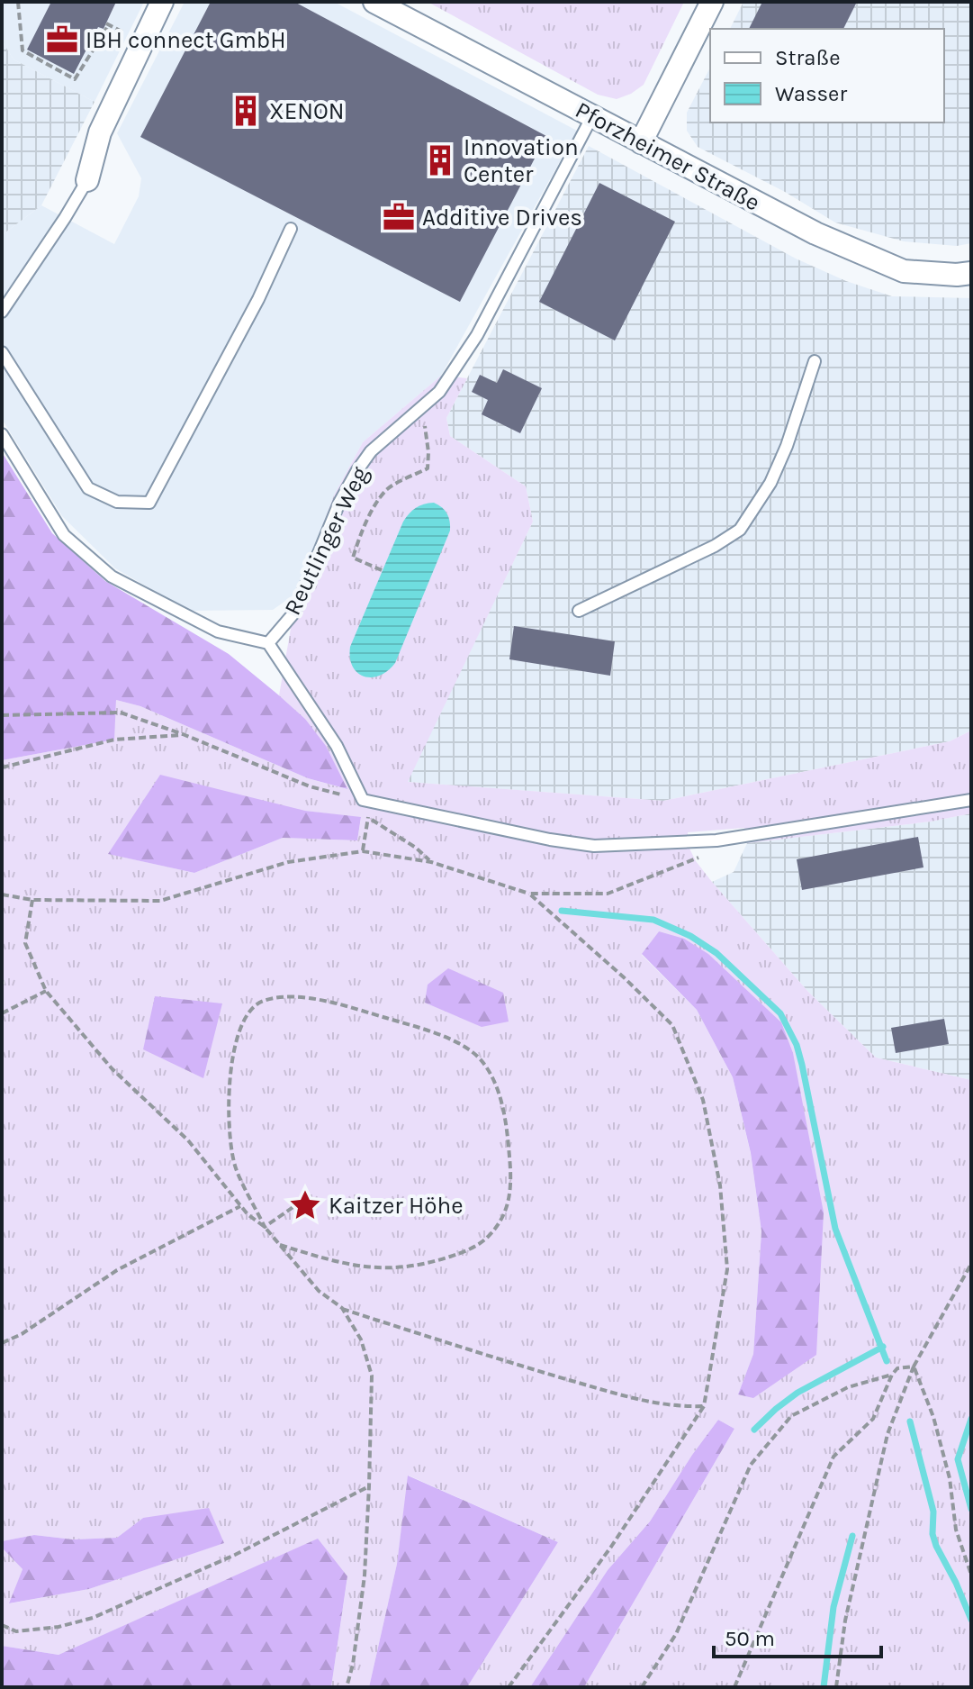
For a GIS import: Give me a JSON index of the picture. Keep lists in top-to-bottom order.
{
  "streets": {
    "street": ["Pforzheimer Straße"],
    "lane": ["Reutlinger Weg"]
  },
  "crossings": [
    ["Pforzheimer Straße", "Reutlinger Weg"]
  ],
  "places": {
    "office": ["IBH connect GmbH", "Additive Drives"],
    "building": ["XENON", "Innovation Center"],
    "place": ["Kaitzer Höhe"]
  },
  "legend": ["Straße", "Wasser"],
  "scale_bar": "50 m"
}
